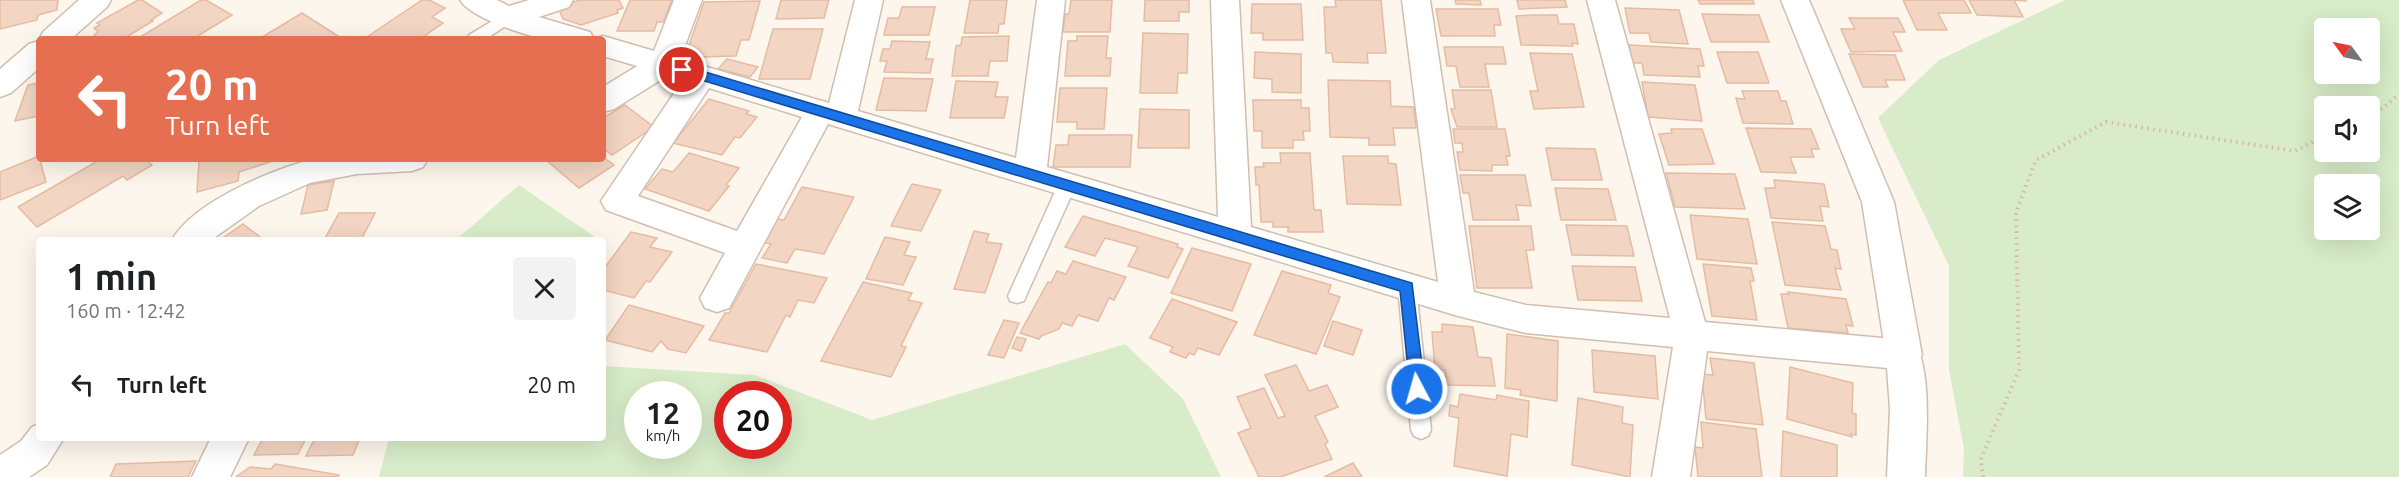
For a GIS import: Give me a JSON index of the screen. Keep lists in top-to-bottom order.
{
  "north": "top left",
  "page": {
    "turn": ["20 m", "Turn left"],
    "heading": ["1 min", "160 m · 12:42"],
    "list": [
      {
        "name": "Turn left",
        "value": "20 m"
      }
    ],
    "speed": "12 km/h",
    "limit": "20"
  }
}
